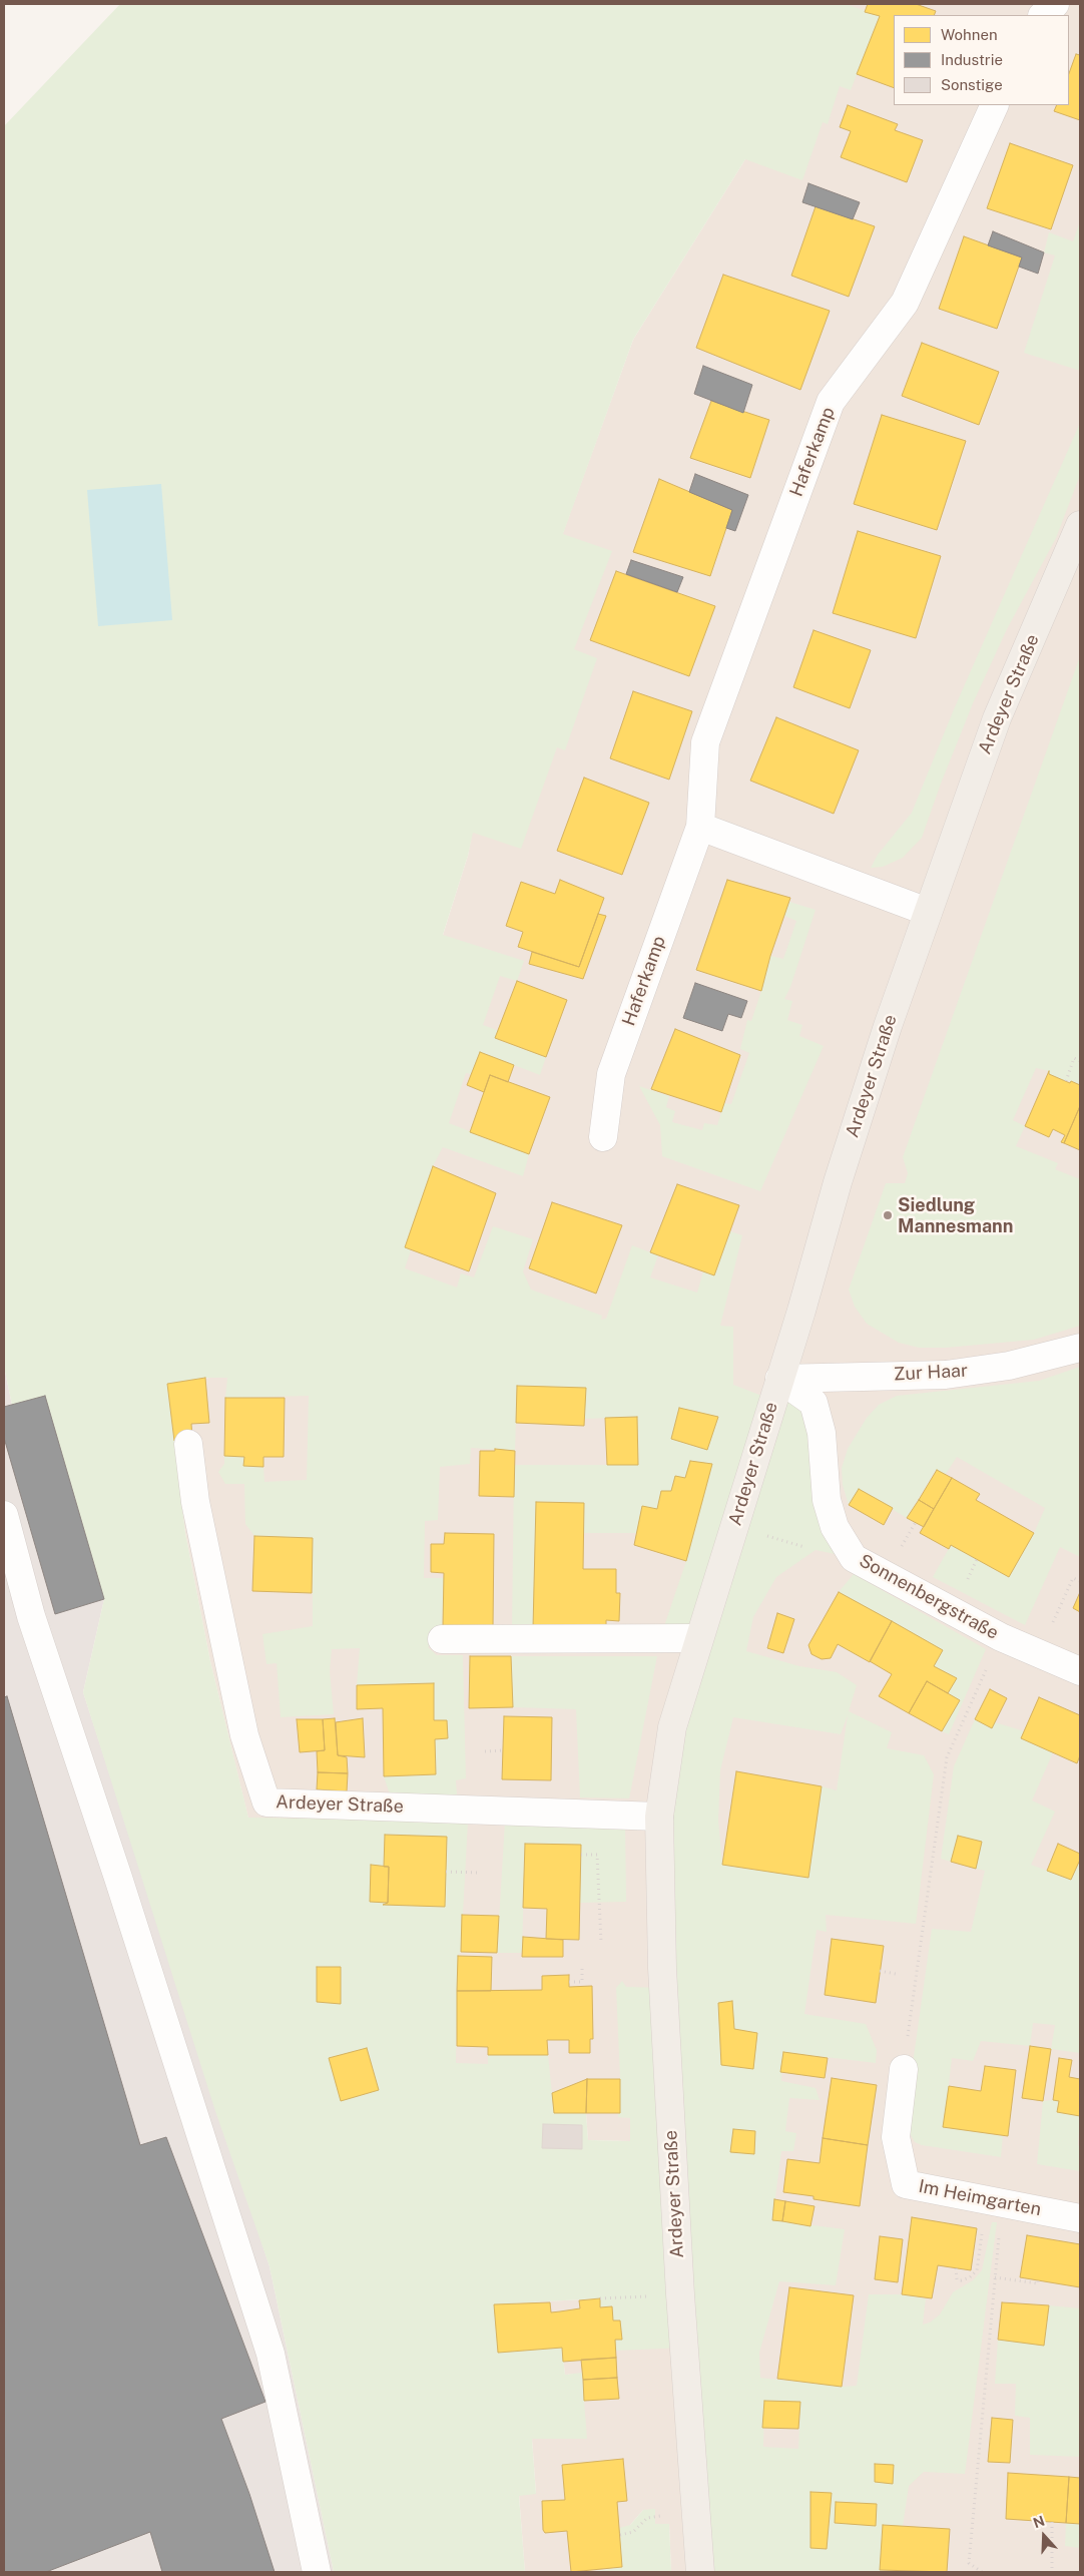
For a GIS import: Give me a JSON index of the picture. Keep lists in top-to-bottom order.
{
  "streets": {
    "main road": ["Ardeyer Straße"],
    "street": [
      "Haferkamp",
      "Zur Haar",
      "Sonnenbergstraße",
      "Im Heimgarten"
    ]
  },
  "crossings": [
    ["Ardeyer Straße", "Zur Haar"],
    ["Ardeyer Straße", "Sonnenbergstraße"],
    ["Zur Haar", "Sonnenbergstraße"]
  ],
  "places": ["Siedlung Mannesmann"],
  "legend": ["Wohnen", "Industrie", "Sonstige"],
  "north": "top"
}
